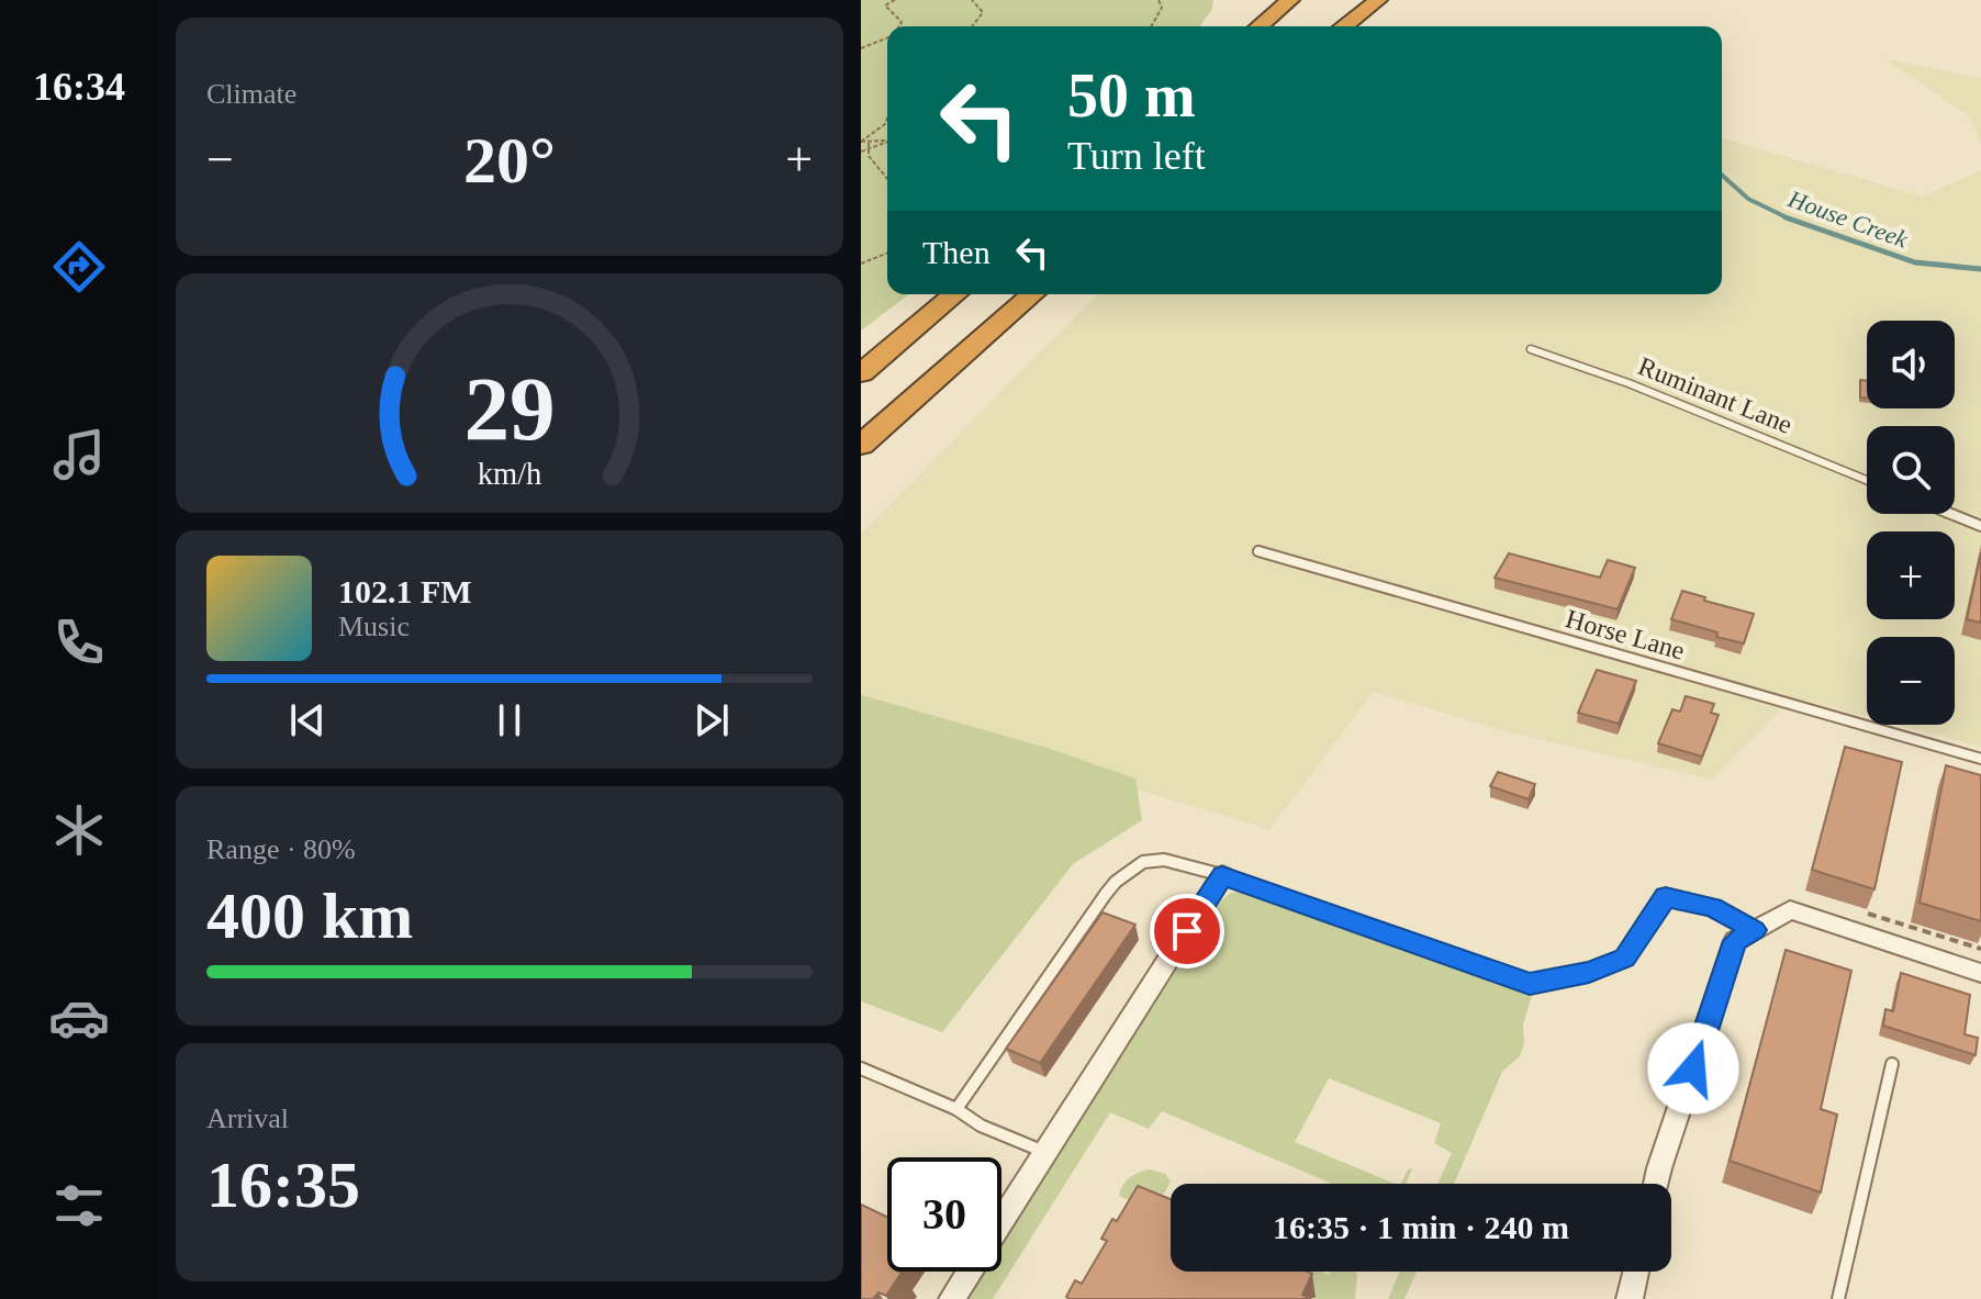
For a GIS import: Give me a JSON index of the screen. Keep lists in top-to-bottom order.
{
  "streets": {
    "lane": ["Ruminant Lane", "Horse Lane"]
  },
  "water": ["House Creek"],
  "page": {
    "tabs": "16:34",
    "tile": [
      "Climate",
      ["Range · 80%", "400 km"],
      ["Arrival", "16:35"]
    ],
    "turn": ["50 m", "Turn left"],
    "heat": ["−", "20°", "+"],
    "then": "Then",
    "map_buttons": ["+", "−"],
    "song": ["102.1 FM", "Music"],
    "limit": "30",
    "trip": "16:35 · 1 min · 240 m",
    "gauge": ["29", "km/h"]
  }
}
